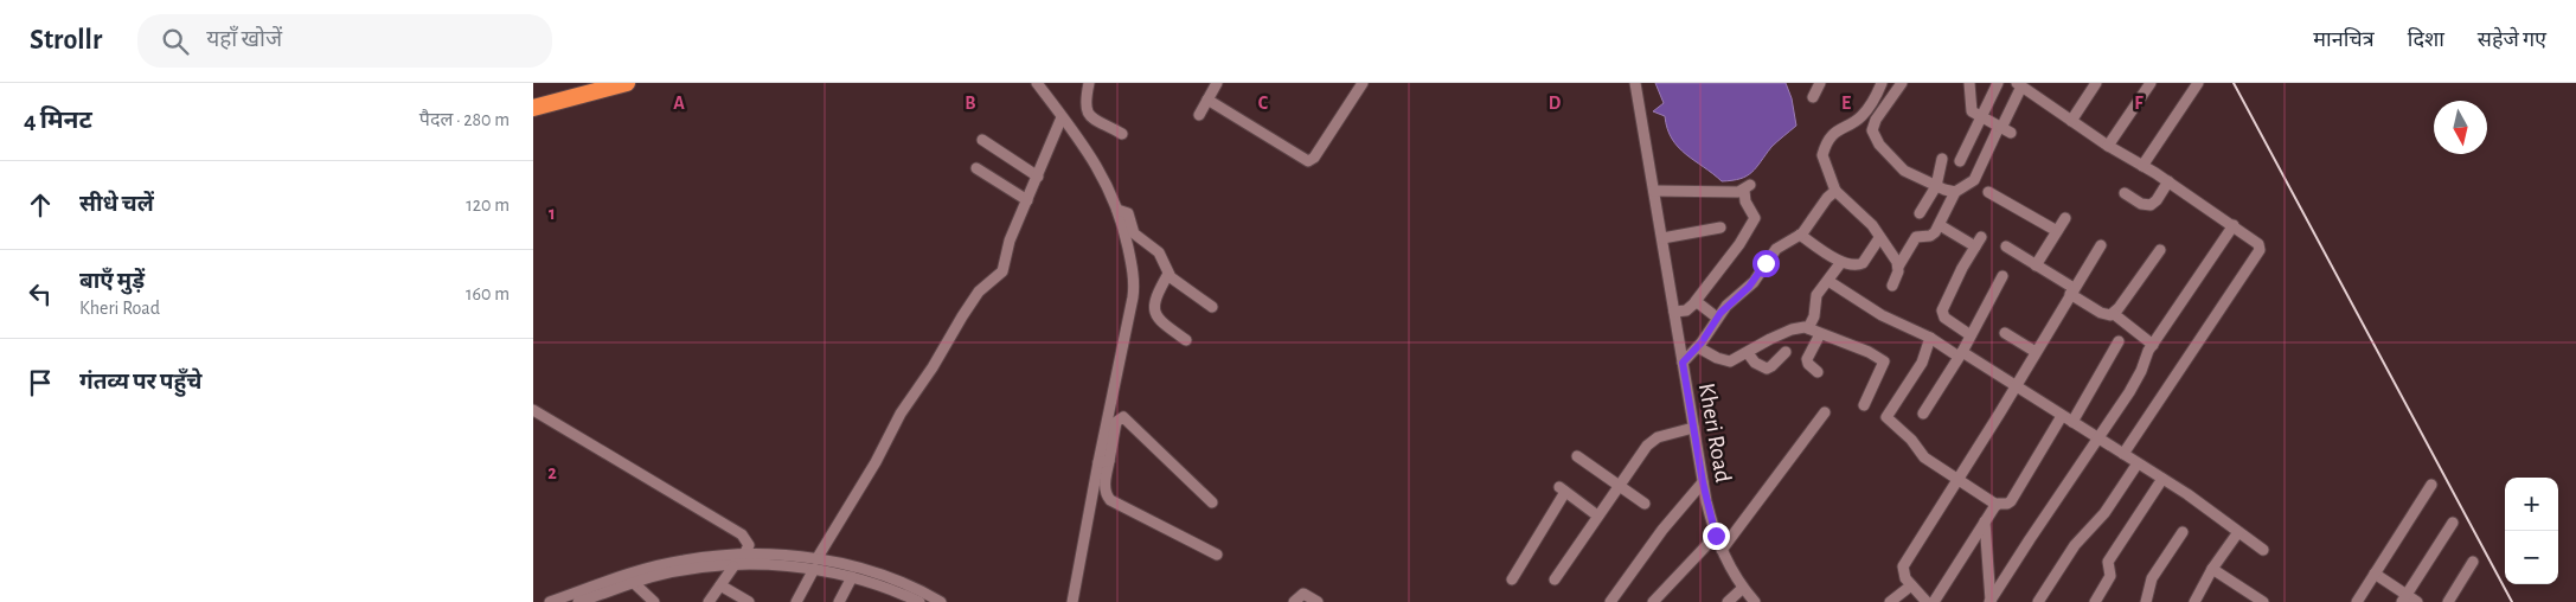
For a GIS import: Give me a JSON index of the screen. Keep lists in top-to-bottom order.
{
  "streets": {
    "street": ["Kheri Road"]
  },
  "north": "bottom",
  "page": {
    "header": "Strollr",
    "search": "यहाँ खोजें",
    "nav": ["मानचित्र", "दिशा", "सहेजे गए"],
    "heading": ["4 मिनट", "पैदल · 280 m"],
    "list": [
      ["सीधे चलें", "120 m"],
      ["बाएँ मुड़ें", "Kheri Road", "160 m"],
      "गंतव्य पर पहुँचे"
    ],
    "map_buttons": ["+", "−"]
  },
  "grid": {
    "columns": [
      "A",
      "B",
      "C",
      "D",
      "E",
      "F"
    ],
    "rows": ["1", "2"]
  }
}
